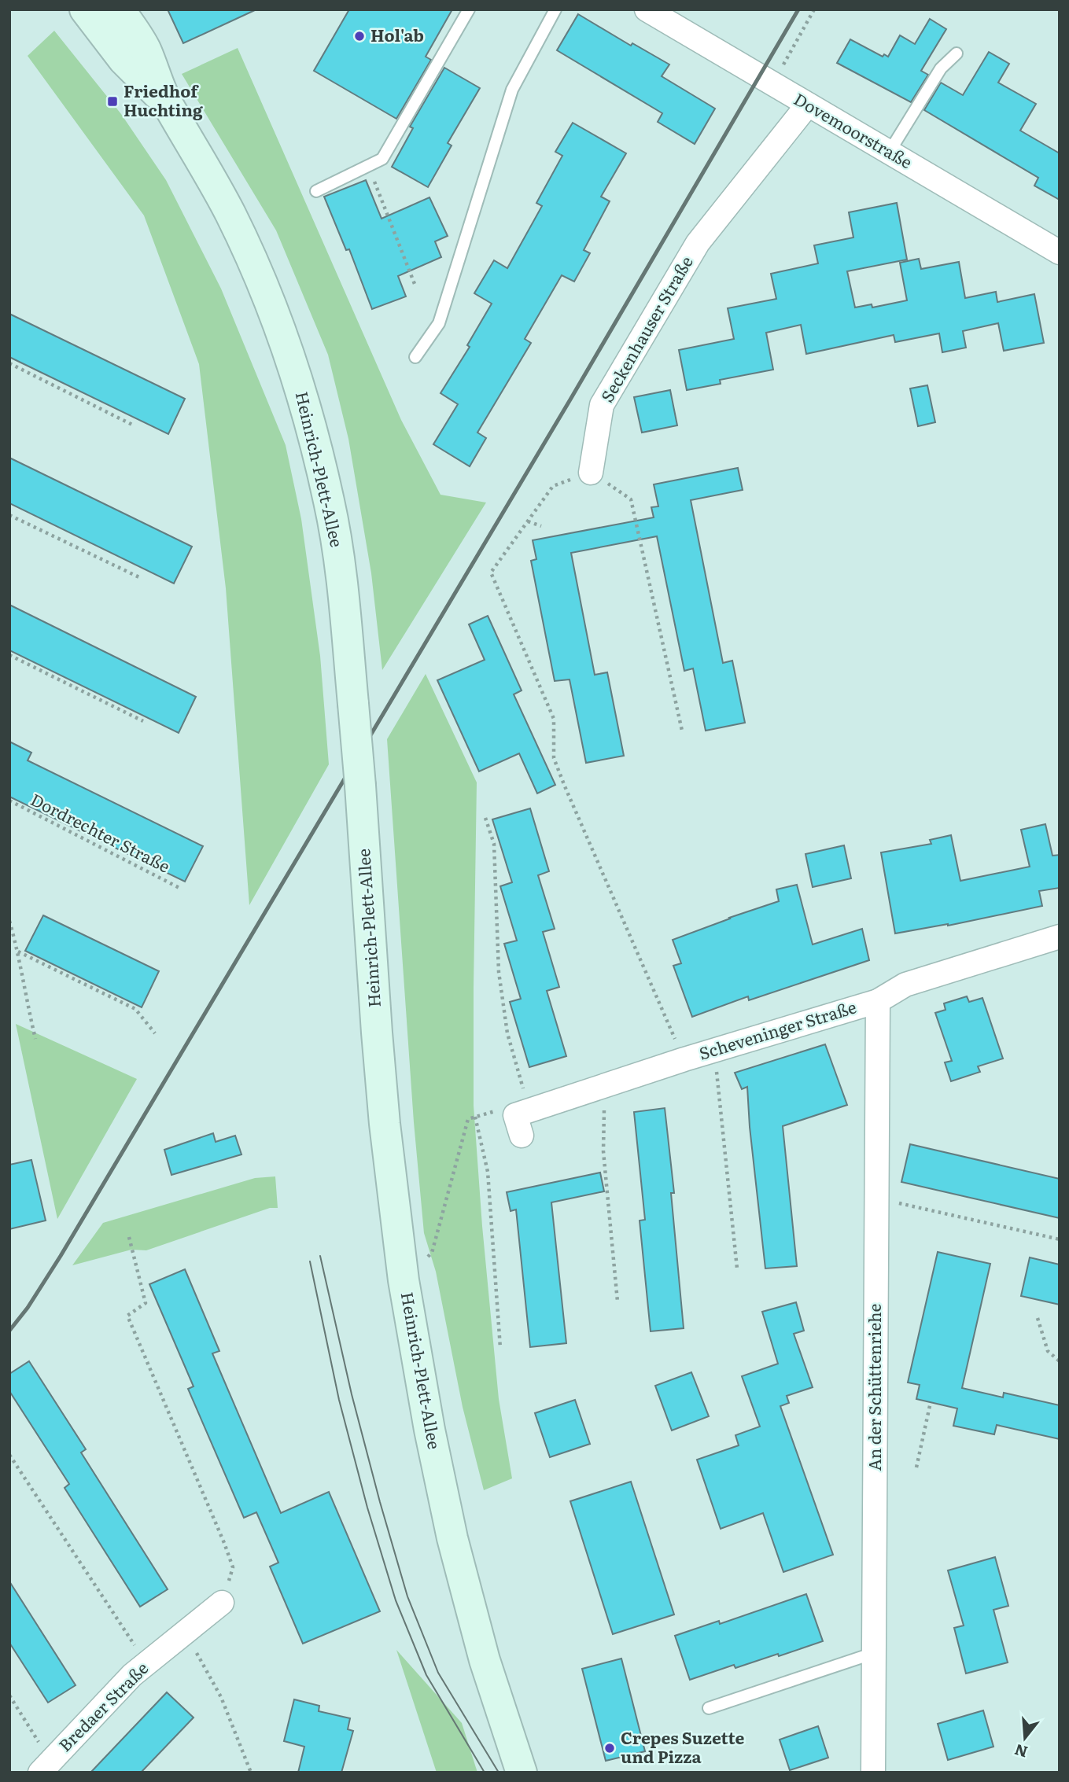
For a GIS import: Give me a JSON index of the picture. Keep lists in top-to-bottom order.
{
  "streets": {
    "main road": ["Heinrich-Plett-Allee"],
    "street": [
      "Dovemoorstraße",
      "Seckenhauser Straße",
      "Scheveninger Straße",
      "An der Schüttenriehe",
      "Bredaer Straße"
    ],
    "path": ["Dordrechter Straße"]
  },
  "crossings": [
    ["Dovemoorstraße", "Seckenhauser Straße"],
    ["Scheveninger Straße", "An der Schüttenriehe"]
  ],
  "places": {
    "other": ["Hol'ab", "Crepes Suzette und Pizza"],
    "transit": ["Friedhof Huchting"]
  },
  "north": "bottom"
}
